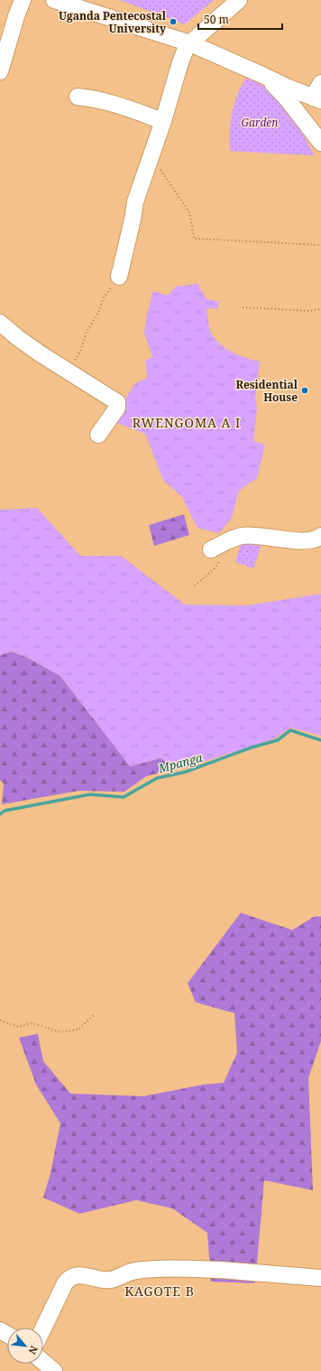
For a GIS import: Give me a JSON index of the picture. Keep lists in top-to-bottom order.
{
  "districts": ["RWENGOMA A I", "KAGOTE B"],
  "water": ["Mpanga"],
  "parks": ["Garden"],
  "places": ["Uganda Pentecostal University", "Residential House"],
  "scale_bar": "50 m",
  "north": "bottom right"
}
